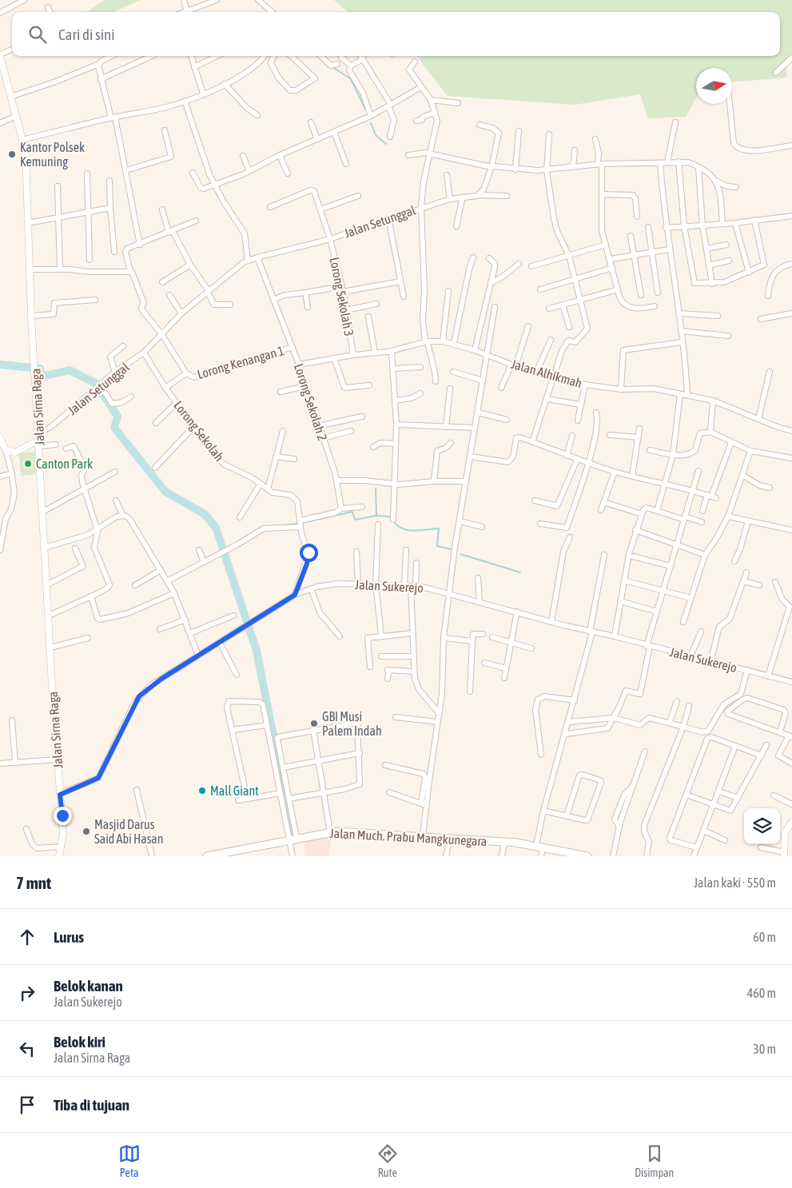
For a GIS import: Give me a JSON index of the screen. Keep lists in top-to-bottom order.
{
  "streets": {
    "main road": ["Jalan Much. Prabu Mangkunegara"],
    "street": [
      "Jalan Setunggal",
      "Lorong Sekolah 3",
      "Lorong Kenangan 1",
      "Jalan Alhikmah",
      "Lorong Sekolah 2",
      "Jalan Sirna Raga",
      "Lorong Sekolah",
      "Jalan Sukerejo"
    ]
  },
  "crossings": [
    ["Jalan Setunggal", "Lorong Sekolah 3"],
    ["Jalan Setunggal", "Lorong Kenangan 1"],
    ["Jalan Setunggal", "Lorong Sekolah 2"],
    ["Jalan Setunggal", "Jalan Sirna Raga"],
    ["Jalan Setunggal", "Lorong Sekolah"],
    ["Lorong Sekolah 3", "Jalan Alhikmah"],
    ["Lorong Kenangan 1", "Lorong Sekolah 2"],
    ["Jalan Alhikmah", "Lorong Sekolah 2"],
    ["Jalan Sirna Raga", "Jalan Sukerejo"]
  ],
  "places": [
    "Kantor Polsek Kemuning",
    "Canton Park",
    "GBI Musi Palem Indah",
    "Mall Giant",
    "Masjid Darus Said Abi Hasan"
  ],
  "north": "right",
  "page": {
    "search": "Cari di sini",
    "heading": ["7 mnt", "Jalan kaki · 550 m"],
    "list": [
      ["Lurus", "60 m"],
      ["Belok kanan", "Jalan Sukerejo", "460 m"],
      ["Belok kiri", "Jalan Sirna Raga", "30 m"],
      "Tiba di tujuan"
    ],
    "nav": ["Peta", "Rute", "Disimpan"]
  }
}
